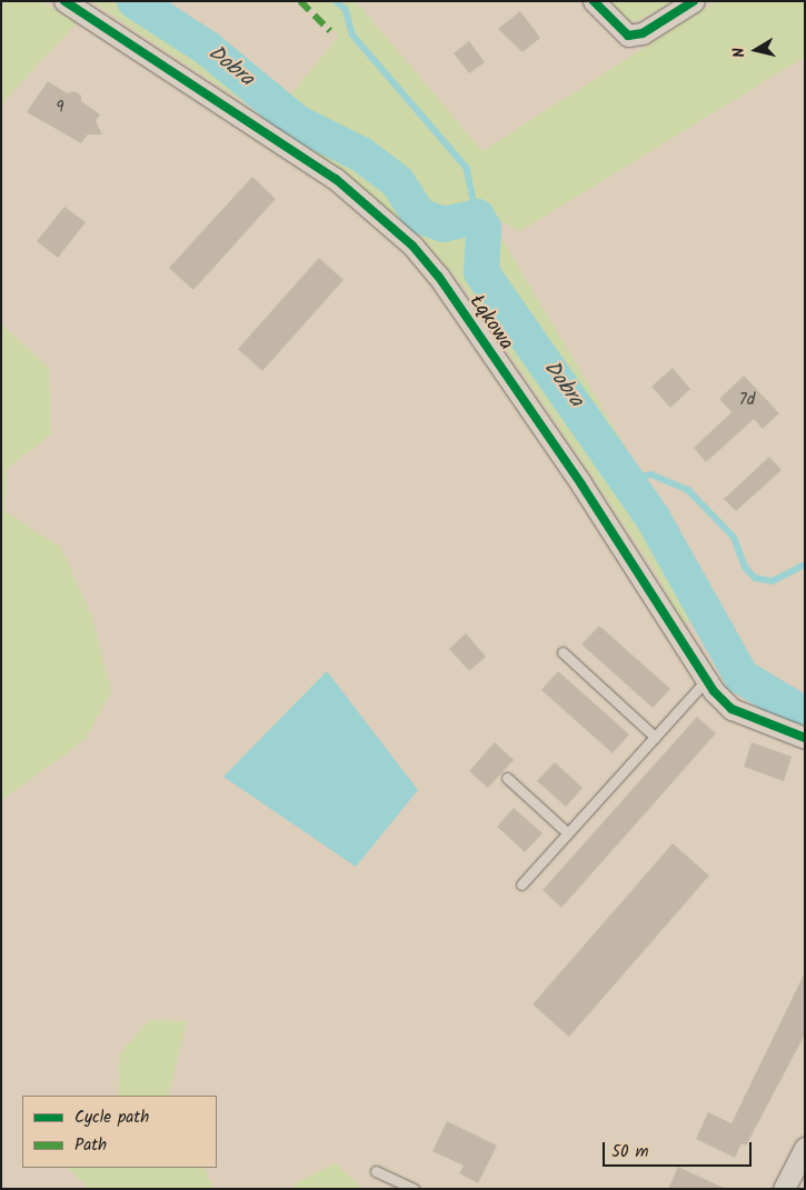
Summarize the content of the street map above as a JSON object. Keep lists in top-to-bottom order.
{
  "streets": {
    "street": ["Łąkowa"]
  },
  "water": ["Dobra"],
  "house_numbers": ["9", "7d"],
  "legend": ["Cycle path", "Path"],
  "scale_bar": "50 m",
  "north": "left"
}
